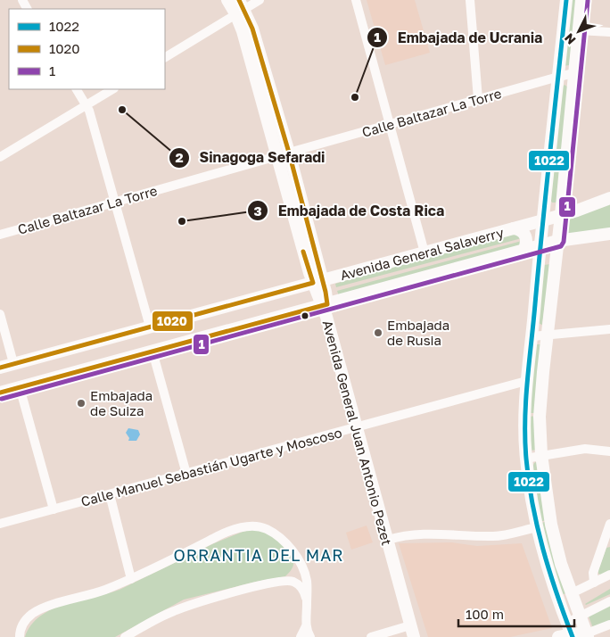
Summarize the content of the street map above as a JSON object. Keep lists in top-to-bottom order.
{
  "streets": {
    "main road": ["Avenida General Salaverry", "Avenida General Juan Antonio Pezet"],
    "street": ["Calle Baltazar La Torre", "Calle Manuel Sebastián Ugarte y Moscoso"]
  },
  "crossings": [
    ["Calle Baltazar La Torre", "Avenida General Juan Antonio Pezet"],
    ["Avenida General Salaverry", "Avenida General Juan Antonio Pezet"],
    ["Avenida General Juan Antonio Pezet", "Calle Manuel Sebastián Ugarte y Moscoso"]
  ],
  "districts": ["ORRANTIA DEL MAR"],
  "places": [
    "Embajada de Ucrania",
    "Sinagoga Sefaradi",
    "Embajada de Costa Rica",
    "Embajada de Rusia",
    "Embajada de Suiza"
  ],
  "lines": ["transit line 1022", "transit line 1020", "transit line 1"],
  "legend": ["1022", "1020", "1"],
  "scale_bar": "100 m",
  "north": "bottom left"
}
